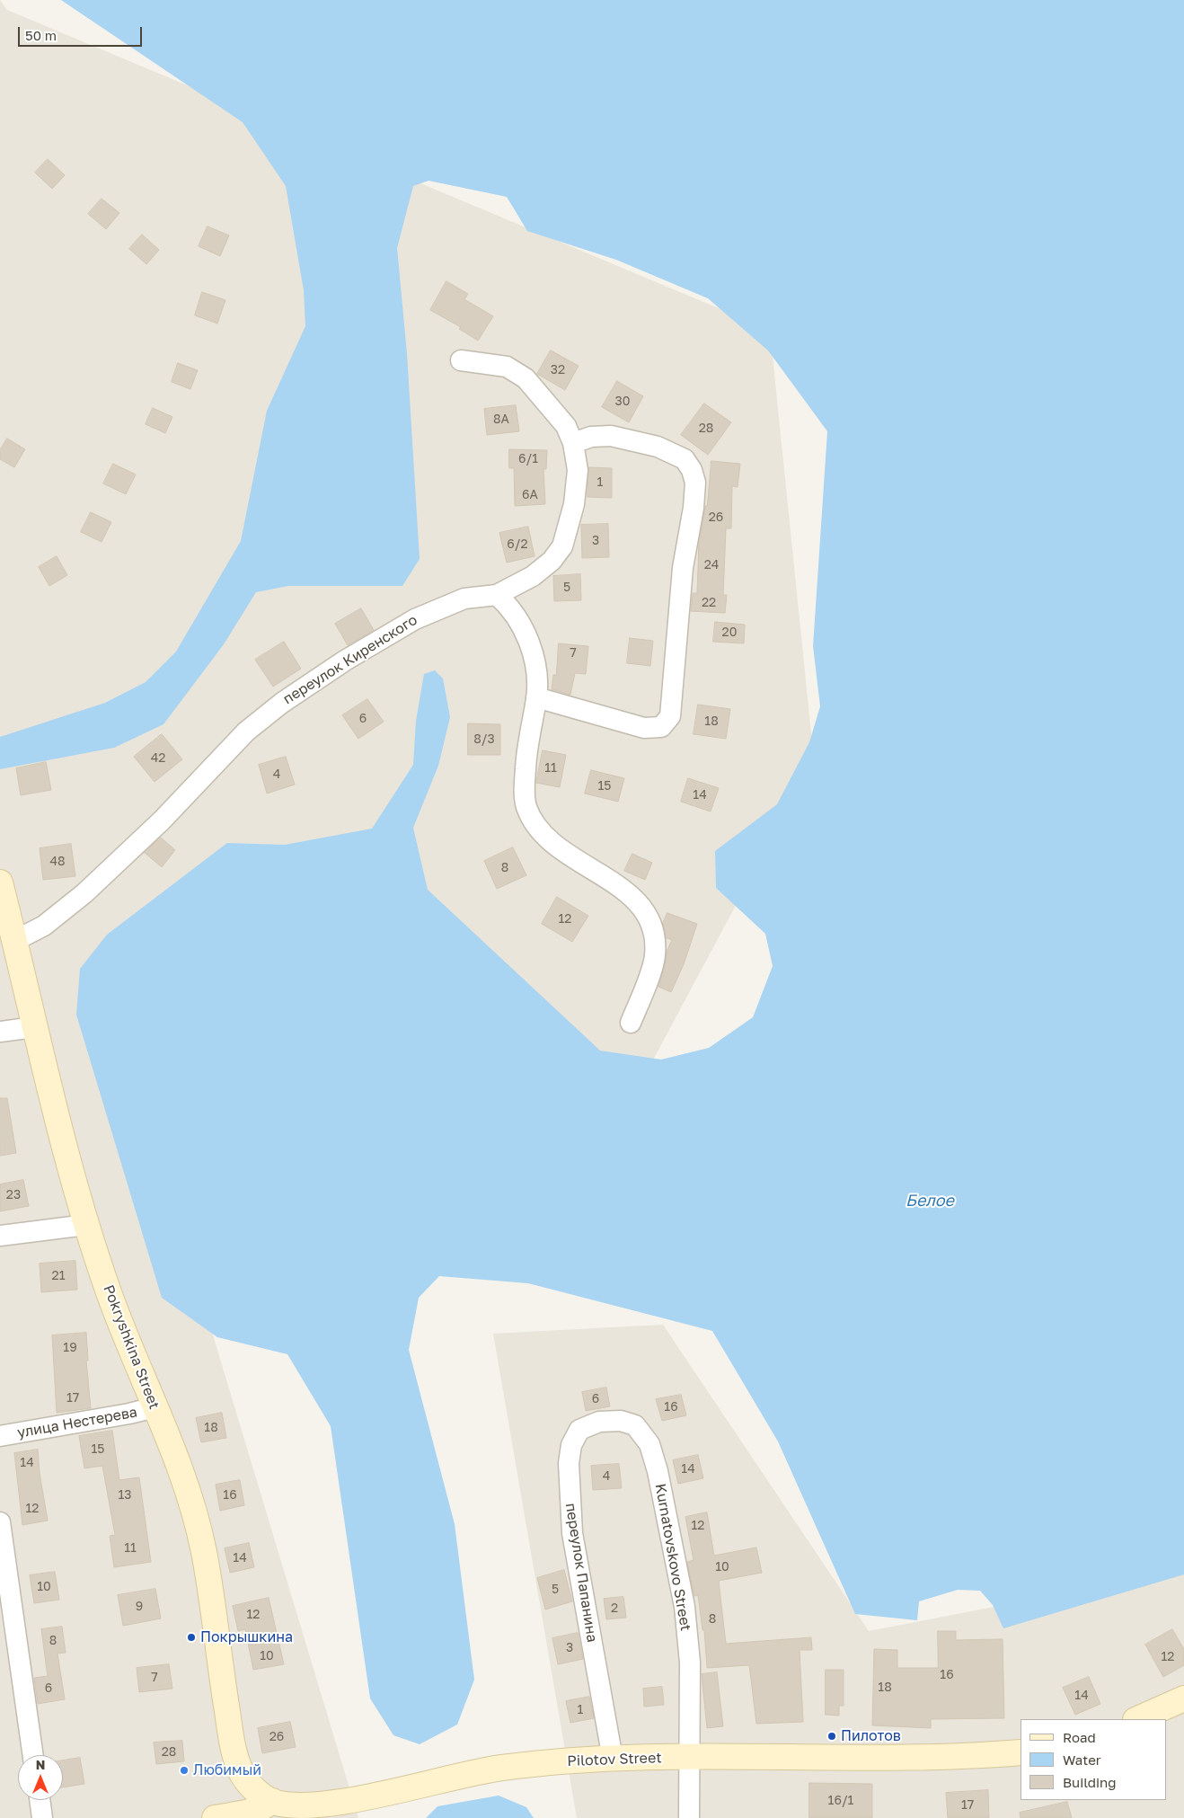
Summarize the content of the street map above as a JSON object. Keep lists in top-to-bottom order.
{
  "streets": {
    "street": [
      "переулок Киренского",
      "Pokryshkina Street",
      "улица Нестерева",
      "Kurnatovskovo Street",
      "переулок Папанина",
      "Pilotov Street"
    ]
  },
  "crossings": [
    ["переулок Киренского", "Pokryshkina Street"],
    ["Pokryshkina Street", "улица Нестерева"],
    ["Pokryshkina Street", "Pilotov Street"],
    ["Kurnatovskovo Street", "переулок Папанина"],
    ["Kurnatovskovo Street", "Pilotov Street"],
    ["переулок Папанина", "Pilotov Street"]
  ],
  "water": ["Белое"],
  "places": ["Покрышкина", "Пилотов", "Любимый"],
  "house_numbers": [
    "32",
    "30",
    "8А",
    "28",
    "6/1",
    "1",
    "6А",
    "26",
    "3",
    "6/2",
    "24",
    "5",
    "22",
    "20",
    "7",
    "6",
    "18",
    "8/3",
    "42",
    "11",
    "4",
    "15",
    "14",
    "48",
    "8",
    "12",
    "23",
    "21",
    "19",
    "17",
    "6",
    "16",
    "18",
    "15",
    "14",
    "14",
    "4",
    "13",
    "16",
    "12",
    "12",
    "11",
    "14",
    "10",
    "10",
    "5",
    "9",
    "2",
    "12",
    "8",
    "8",
    "3",
    "10",
    "12",
    "16",
    "7",
    "18",
    "6",
    "14",
    "1",
    "26",
    "28",
    "16/1",
    "17"
  ],
  "legend": ["Road", "Water", "Building"],
  "scale_bar": "50 m",
  "north": "top"
}
